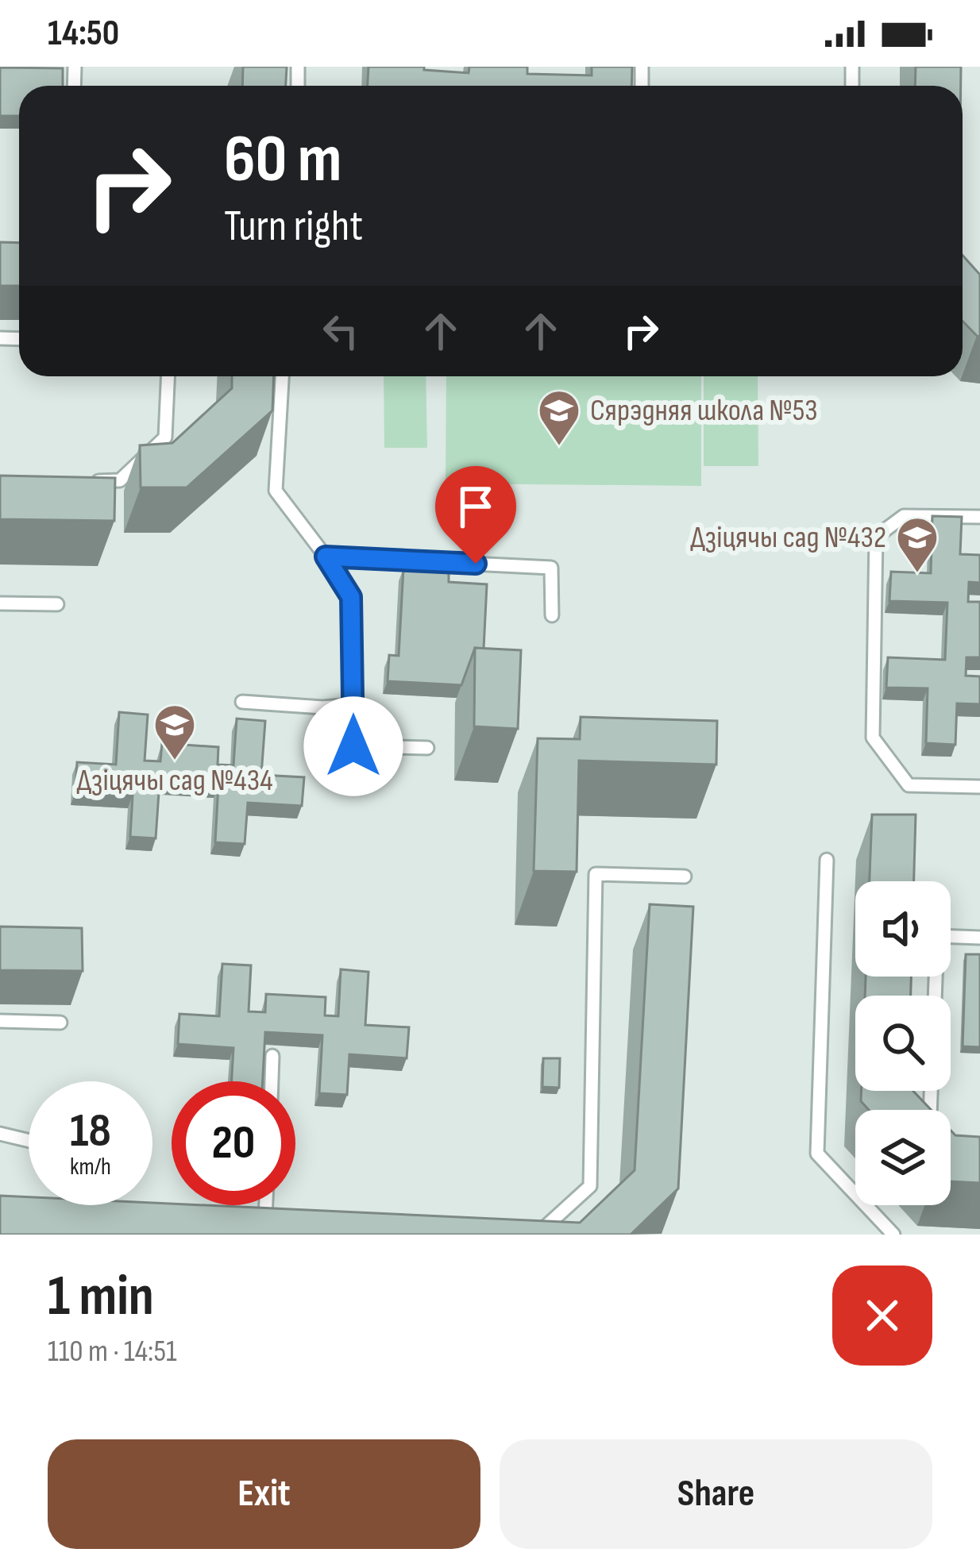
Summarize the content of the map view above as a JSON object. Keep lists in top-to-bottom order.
{
  "places": {
    "school or university": ["Сярэдняя школа №53", "Дзіцячы сад №432", "Дзіцячы сад №434"]
  },
  "page": {
    "status": "14:50",
    "turn": ["60 m", "Turn right"],
    "speed": "18 km/h",
    "limit": "20",
    "heading": ["1 min", "110 m · 14:51"],
    "buttons": ["Exit", "Share"]
  }
}
